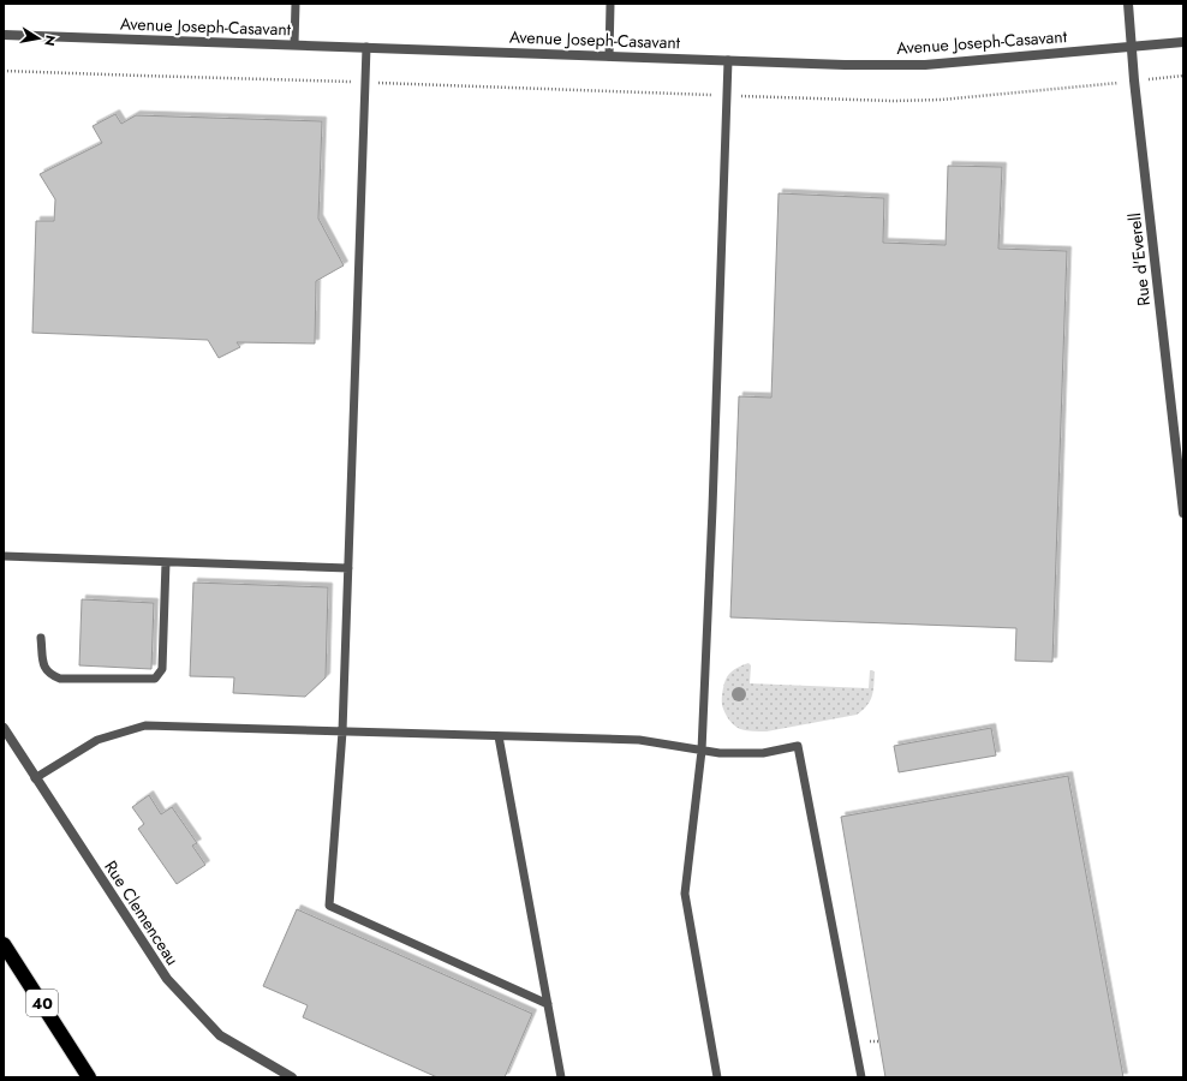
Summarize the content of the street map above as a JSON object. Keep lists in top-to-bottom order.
{
  "streets": {
    "highway": ["40"],
    "street": ["Avenue Joseph-Casavant", "Rue d'Everell", "Rue Clemenceau"]
  },
  "crossings": [
    ["Avenue Joseph-Casavant", "Rue d'Everell"]
  ],
  "north": "right"
}
